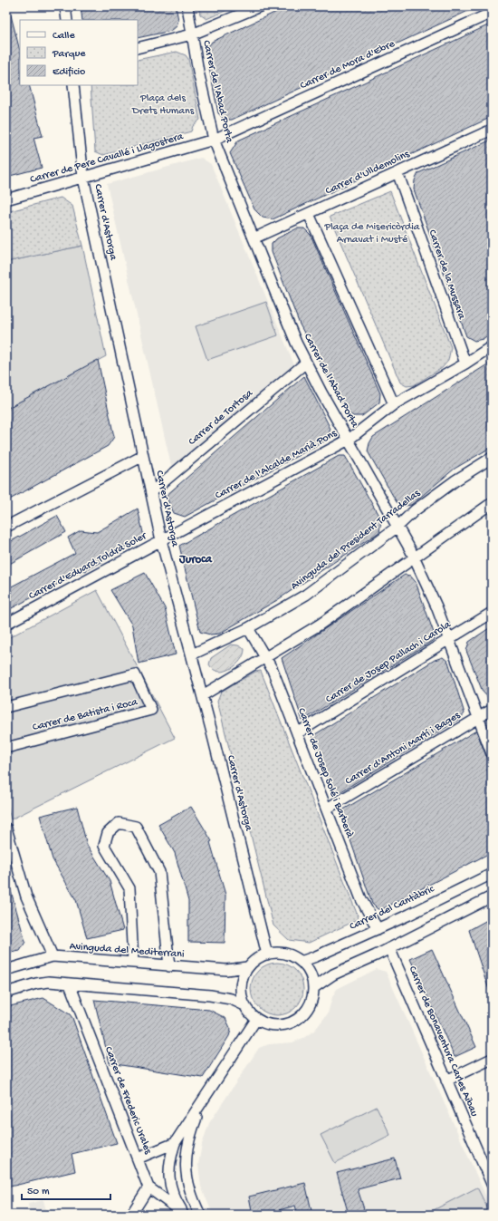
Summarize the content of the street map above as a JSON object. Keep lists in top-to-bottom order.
{
  "streets": {
    "street": [
      "Carrer de Mora d'Ebre",
      "Carrer de l'Abad Porta",
      "Carrer de Pere Cavallé i Llagostera",
      "Carrer d'Ulldemolins",
      "Carrer d'Astorga",
      "Carrer de la Mussara",
      "Carrer de Tortosa",
      "Carrer de l'Alcalde Marià Pons",
      "Avinguda del President Tarradellas",
      "Carrer d'Eduard Toldrà Soler",
      "Carrer de Josep Pallach i Carola",
      "Carrer de Batista i Roca",
      "Carrer d'Antoni Martí i Bages",
      "Carrer de Josep Solé i Barberà",
      "Carrer del Cantàbric",
      "Avinguda del Mediterrani",
      "Carrer de Bonaventura Carles Aibau",
      "Carrer de Frederic Urales"
    ]
  },
  "crossings": [
    ["Carrer de Mora d'Ebre", "Carrer de l'Abad Porta"],
    ["Carrer de Mora d'Ebre", "Carrer de Pere Cavallé i Llagostera"],
    ["Carrer de l'Abad Porta", "Carrer de Pere Cavallé i Llagostera"],
    ["Carrer de l'Abad Porta", "Carrer d'Ulldemolins"],
    ["Carrer de l'Abad Porta", "Carrer de Tortosa"],
    ["Carrer de l'Abad Porta", "Carrer de l'Alcalde Marià Pons"],
    ["Carrer de l'Abad Porta", "Avinguda del President Tarradellas"],
    ["Carrer de l'Abad Porta", "Carrer de Josep Pallach i Carola"],
    ["Carrer de l'Abad Porta", "Carrer d'Antoni Martí i Bages"],
    ["Carrer de Pere Cavallé i Llagostera", "Carrer d'Astorga"],
    ["Carrer d'Ulldemolins", "Carrer de la Mussara"],
    ["Carrer d'Astorga", "Carrer de Tortosa"],
    ["Carrer d'Astorga", "Carrer de l'Alcalde Marià Pons"],
    ["Carrer d'Astorga", "Avinguda del President Tarradellas"],
    ["Carrer d'Astorga", "Carrer d'Eduard Toldrà Soler"],
    ["Carrer d'Astorga", "Carrer del Cantàbric"],
    ["Carrer d'Astorga", "Avinguda del Mediterrani"],
    ["Carrer de la Mussara", "Carrer de l'Alcalde Marià Pons"],
    ["Carrer de l'Alcalde Marià Pons", "Carrer d'Eduard Toldrà Soler"],
    ["Avinguda del President Tarradellas", "Carrer de Josep Solé i Barberà"],
    ["Carrer de Josep Pallach i Carola", "Carrer de Josep Solé i Barberà"],
    ["Carrer d'Antoni Martí i Bages", "Carrer de Josep Solé i Barberà"],
    ["Carrer de Josep Solé i Barberà", "Carrer del Cantàbric"],
    ["Carrer del Cantàbric", "Avinguda del Mediterrani"]
  ],
  "districts": ["Juroca"],
  "parks": ["Plaça dels Drets Humans", "Plaça de Misericòrdia Arnavat i Musté"],
  "legend": ["Calle", "Parque", "Edificio"],
  "scale_bar": "50 m"
}
